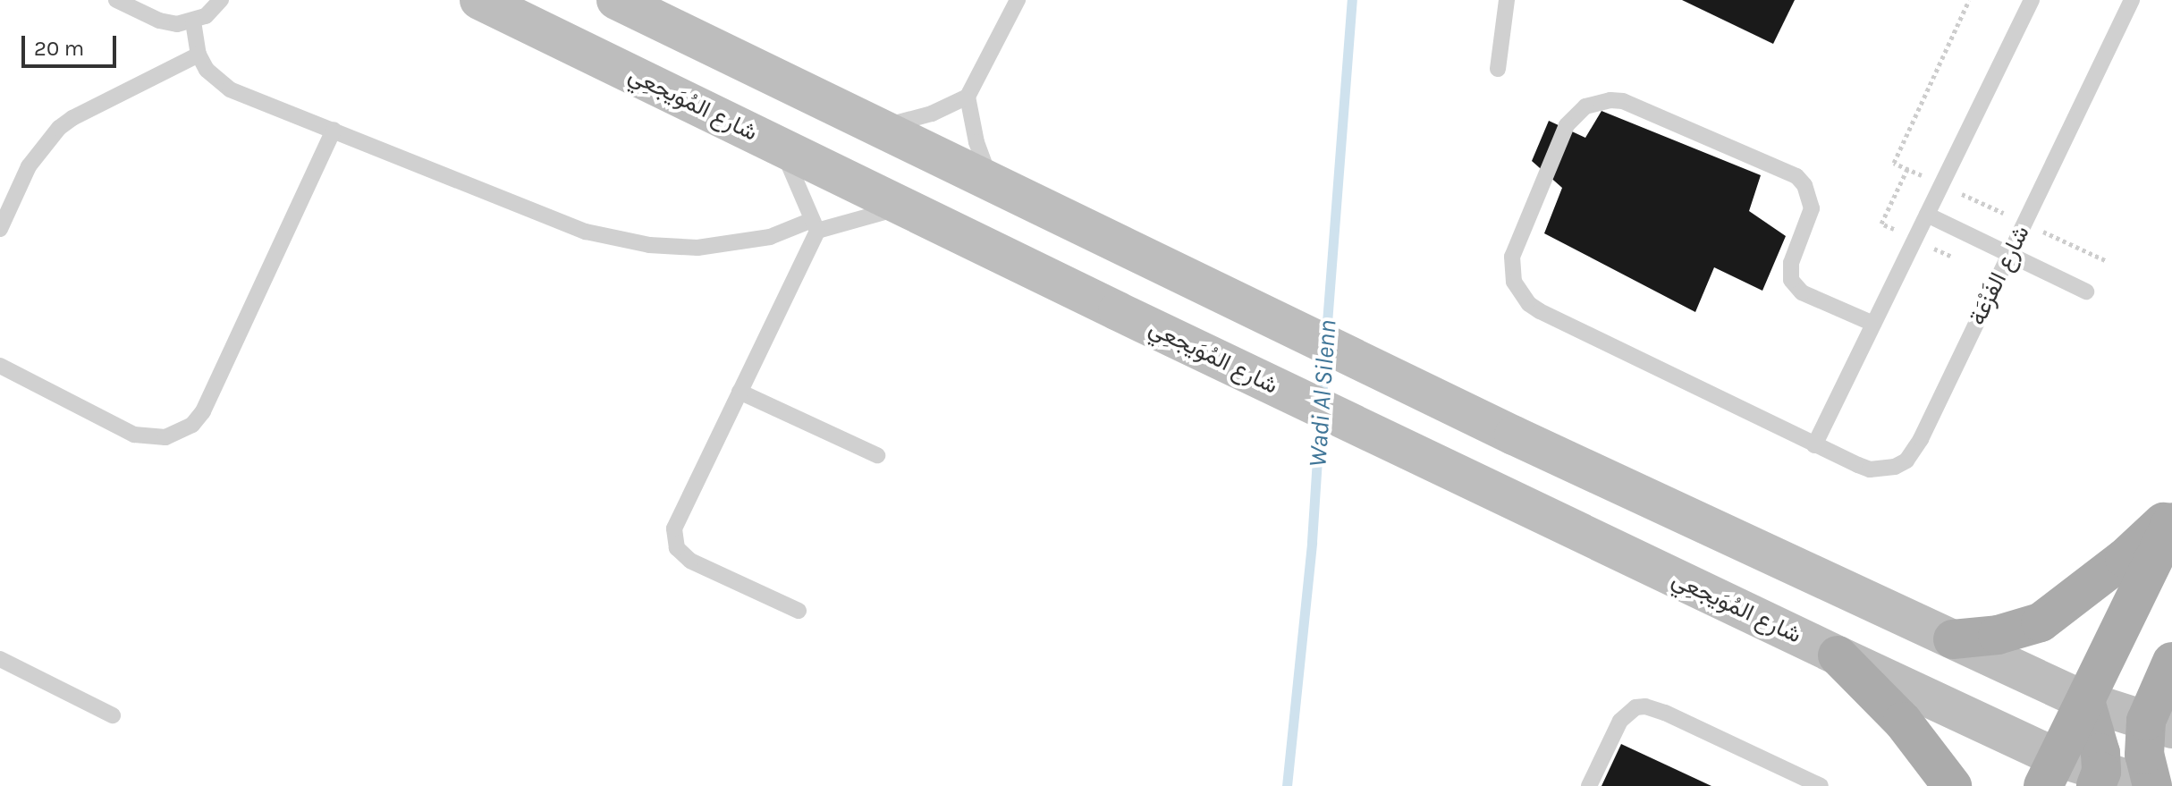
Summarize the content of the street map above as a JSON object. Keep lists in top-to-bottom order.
{
  "streets": {
    "street": ["شارع المُوَيجعِي"],
    "lane": ["شارع الفَزْعَة"]
  },
  "water": ["Wadi Al Silenn"],
  "scale_bar": "20 m"
}
